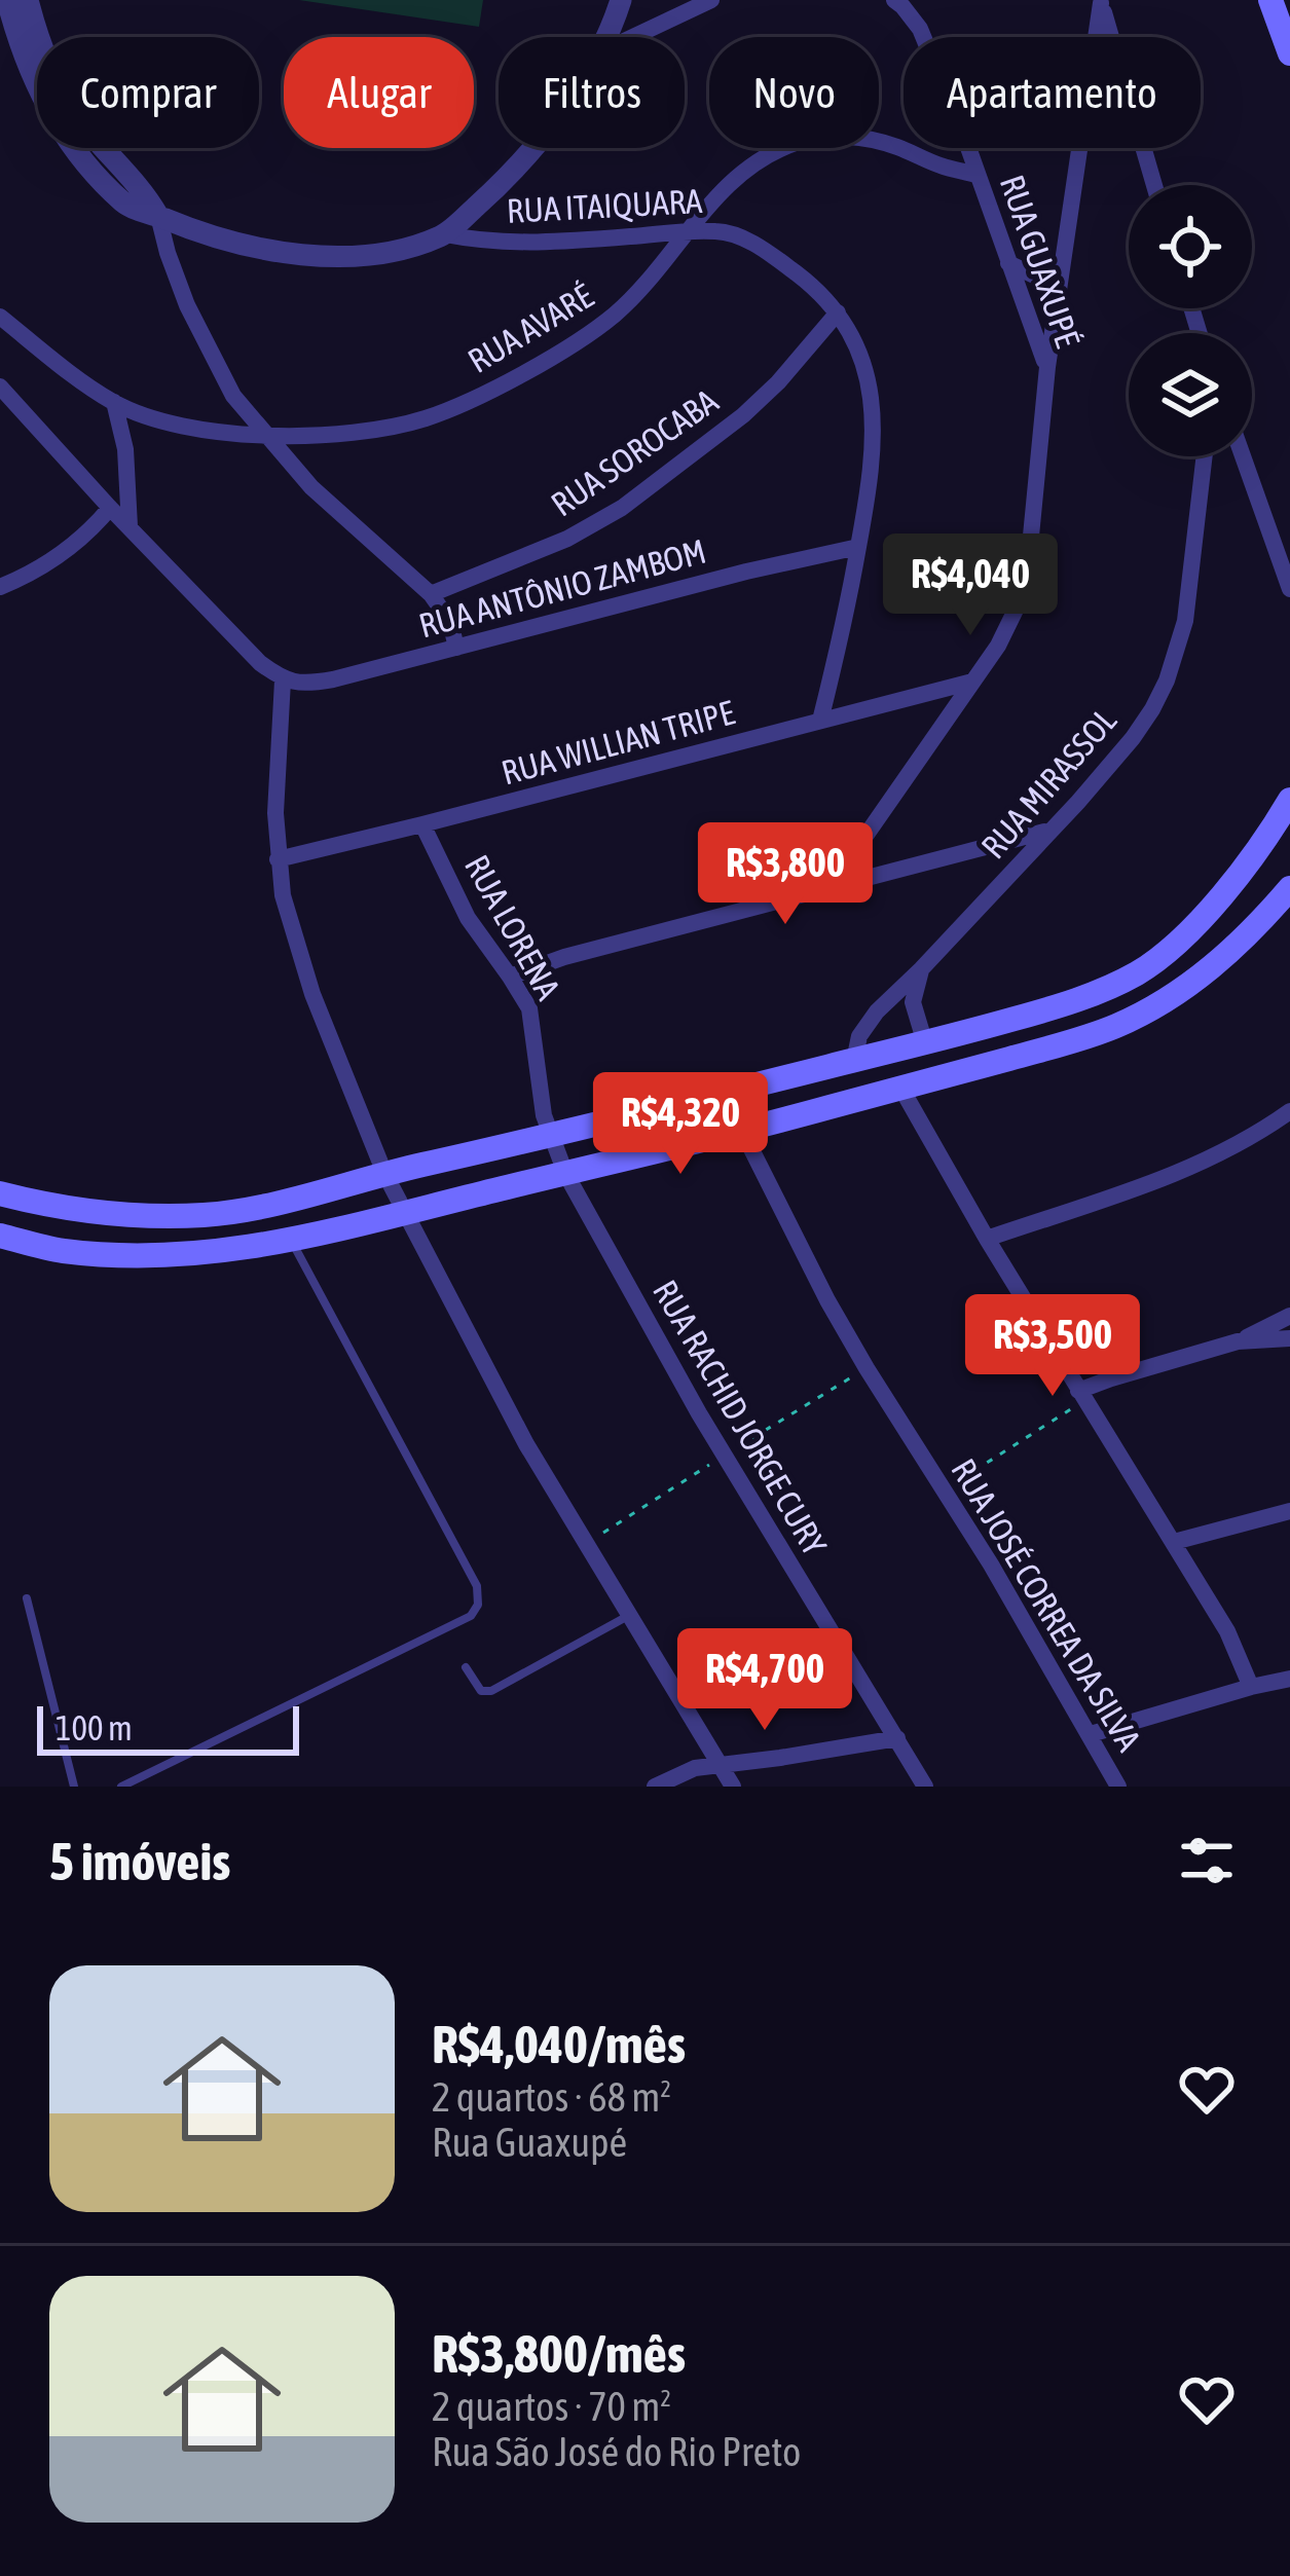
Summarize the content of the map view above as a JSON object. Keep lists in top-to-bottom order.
{
  "streets": {
    "street": [
      "RUA ITAIQUARA",
      "RUA GUAXUPÉ",
      "RUA AVARÉ",
      "RUA SOROCABA",
      "RUA ANTÔNIO ZAMBOM",
      "RUA WILLIAN TRIPE",
      "RUA MIRASSOL",
      "RUA LORENA",
      "RUA RACHID JORGE CURY",
      "RUA JOSÉ CORREA DA SILVA"
    ]
  },
  "crossings": [
    ["RUA ITAIQUARA", "RUA AVARÉ"],
    ["RUA ITAIQUARA", "RUA SOROCABA"],
    ["RUA ITAIQUARA", "RUA ANTÔNIO ZAMBOM"],
    ["RUA ITAIQUARA", "RUA WILLIAN TRIPE"],
    ["RUA GUAXUPÉ", "RUA AVARÉ"],
    ["RUA GUAXUPÉ", "RUA WILLIAN TRIPE"],
    ["RUA WILLIAN TRIPE", "RUA LORENA"],
    ["RUA LORENA", "RUA RACHID JORGE CURY"]
  ],
  "scale_bar": "100 m",
  "page": {
    "chip": [
      "Comprar",
      "Alugar",
      "Filtros",
      "Novo",
      "Apartamento"
    ],
    "price": [
      "R$4,040",
      "R$3,800",
      "R$4,320",
      "R$3,500",
      "R$4,700"
    ],
    "scale": "100 m",
    "heading": "5 imóveis",
    "list": [
      {
        "name": "R$4,040/mês",
        "note": "2 quartos · 68 m² · Rua Guaxupé"
      },
      {
        "name": "R$3,800/mês",
        "note": "2 quartos · 70 m² · Rua São José do Rio Preto"
      }
    ]
  }
}
